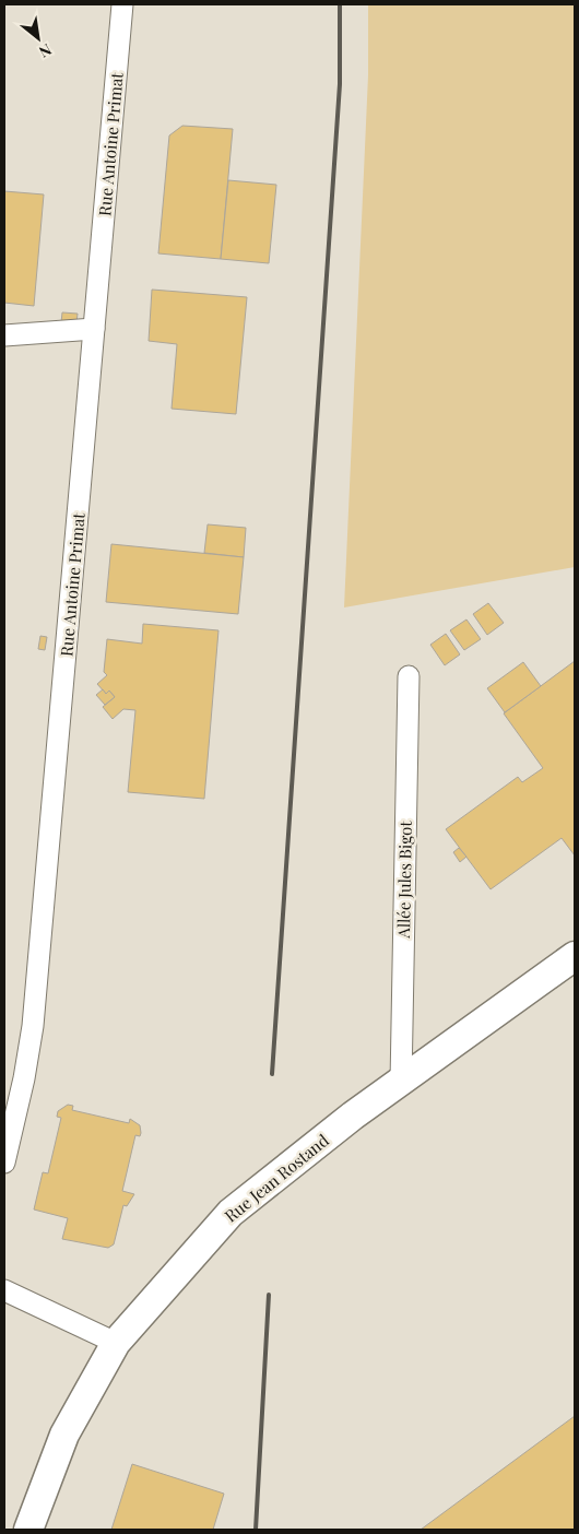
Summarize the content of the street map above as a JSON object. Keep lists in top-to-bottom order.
{
  "streets": {
    "main road": ["Rue Jean Rostand"],
    "street": ["Rue Antoine Primat", "Allée Jules Bigot"]
  },
  "crossings": [
    ["Allée Jules Bigot", "Rue Jean Rostand"]
  ],
  "north": "bottom right"
}
